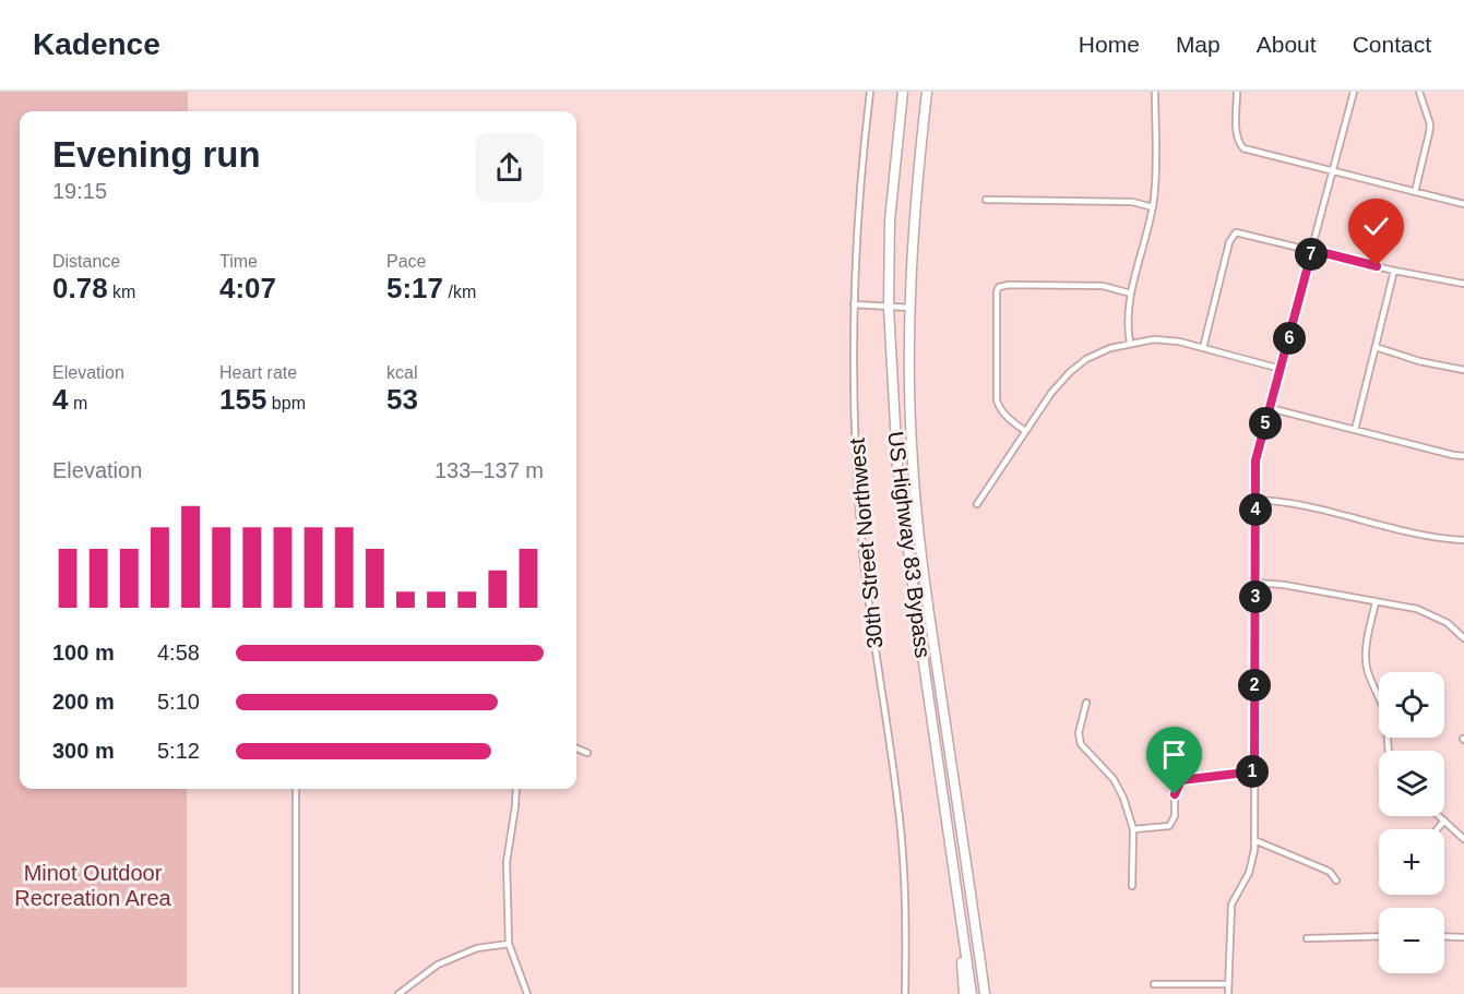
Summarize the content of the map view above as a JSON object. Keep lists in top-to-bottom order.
{
  "streets": {
    "highway": ["US Highway 83 Bypass"],
    "street": ["30th Street Northwest"]
  },
  "parks": ["Minot Outdoor Recreation Area"],
  "page": {
    "header": "Kadence",
    "nav": [
      "Home",
      "Map",
      "About",
      "Contact"
    ],
    "heading": ["Evening run", "19:15"],
    "stats": [
      ["Distance", "0.78 km"],
      ["Time", "4:07"],
      ["Pace", "5:17 /km"],
      ["Elevation", "4 m"],
      ["Heart rate", "155 bpm"],
      ["kcal", "53"]
    ],
    "pins": [
      "7",
      "6",
      "5",
      "4",
      "3",
      "2",
      "1"
    ],
    "chart": ["Elevation", "133–137 m"],
    "list": [
      {
        "name": "100 m",
        "note": "4:58"
      },
      {
        "name": "200 m",
        "note": "5:10"
      },
      {
        "name": "300 m",
        "note": "5:12"
      }
    ],
    "map_buttons": ["+", "−"]
  }
}
